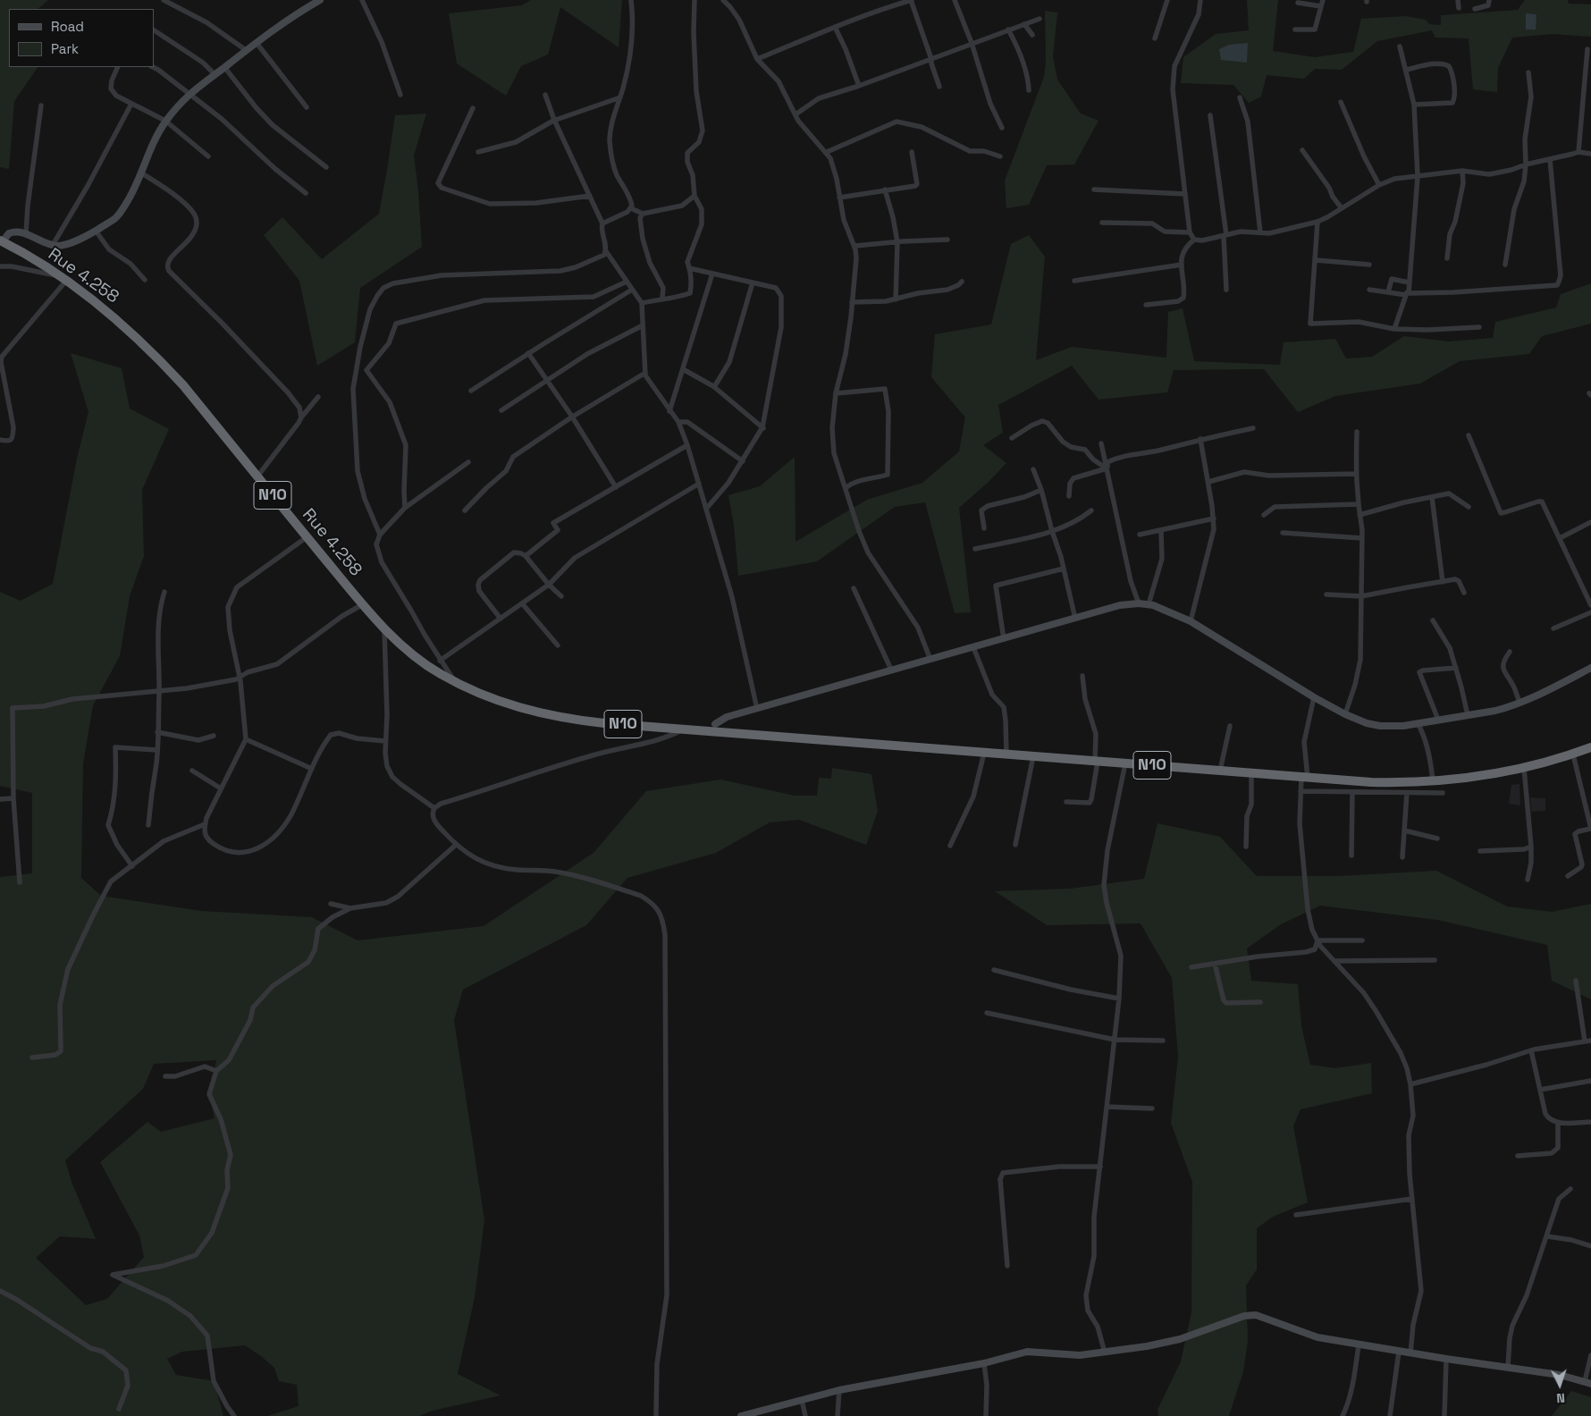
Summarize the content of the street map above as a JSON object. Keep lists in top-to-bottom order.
{
  "streets": {
    "highway": ["Rue 4.258", "N10"]
  },
  "crossings": [
    ["Rue 4.258", "N10"]
  ],
  "legend": ["Road", "Park"],
  "north": "bottom"
}
